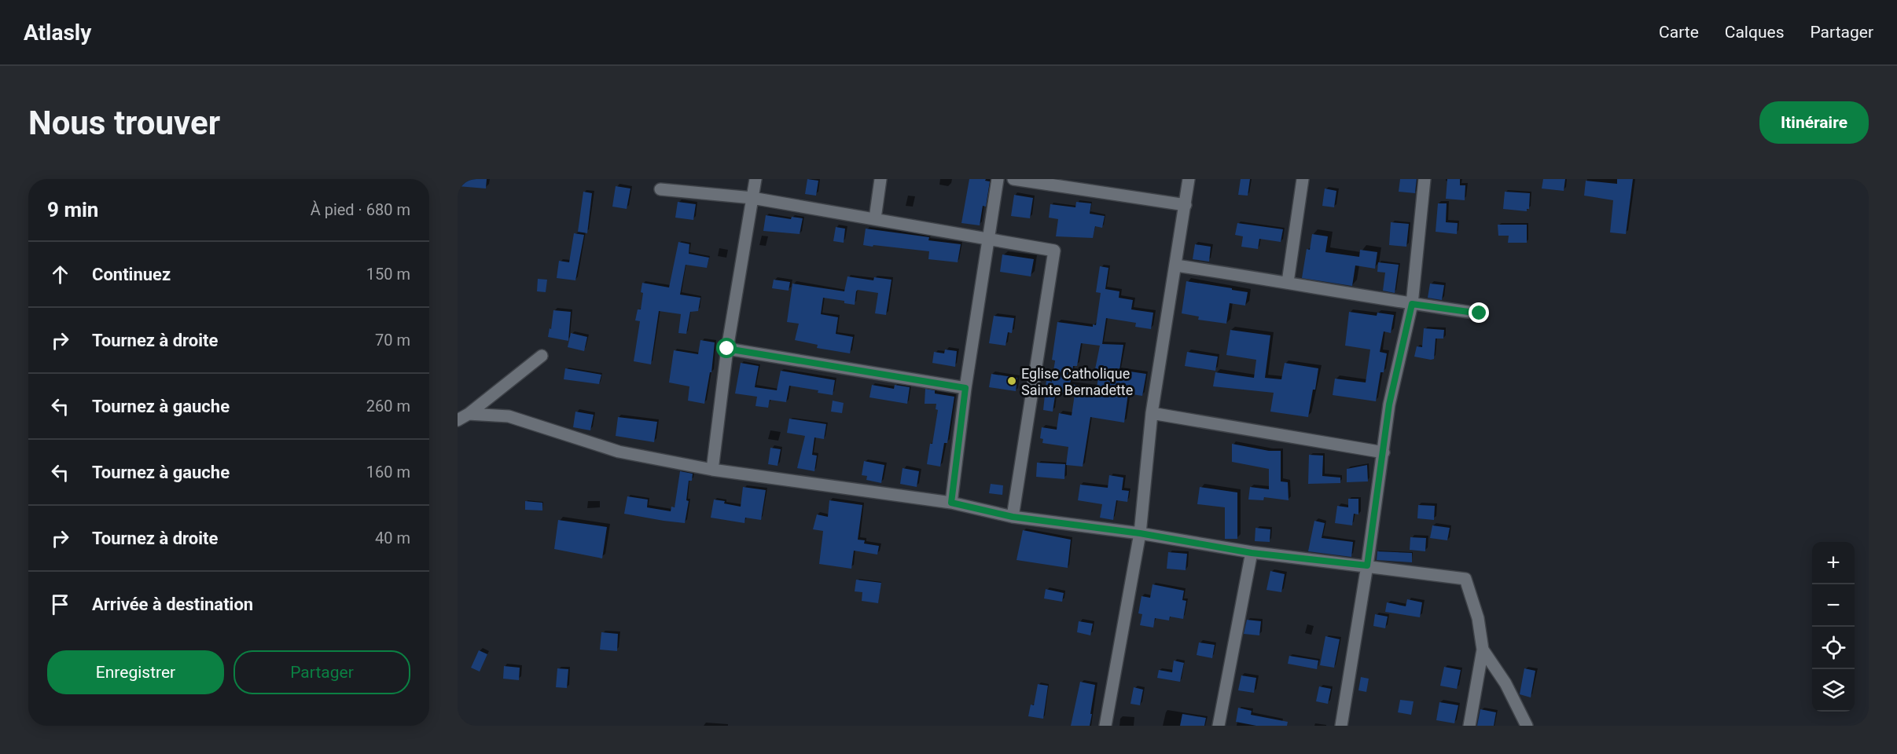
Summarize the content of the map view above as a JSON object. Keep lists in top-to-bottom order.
{
  "places": ["Eglise Catholique Sainte Bernadette"],
  "page": {
    "header": "Atlasly",
    "nav": ["Carte", "Calques", "Partager"],
    "buttons": [
      "Itinéraire",
      ["Enregistrer", "Partager"]
    ],
    "title": "Nous trouver",
    "heading": ["9 min", "À pied · 680 m"],
    "list": [
      ["Continuez", "150 m"],
      ["Tournez à droite", "70 m"],
      ["Tournez à gauche", "260 m"],
      ["Tournez à gauche", "160 m"],
      ["Tournez à droite", "40 m"],
      "Arrivée à destination"
    ],
    "map_buttons": ["+", "−"]
  }
}
